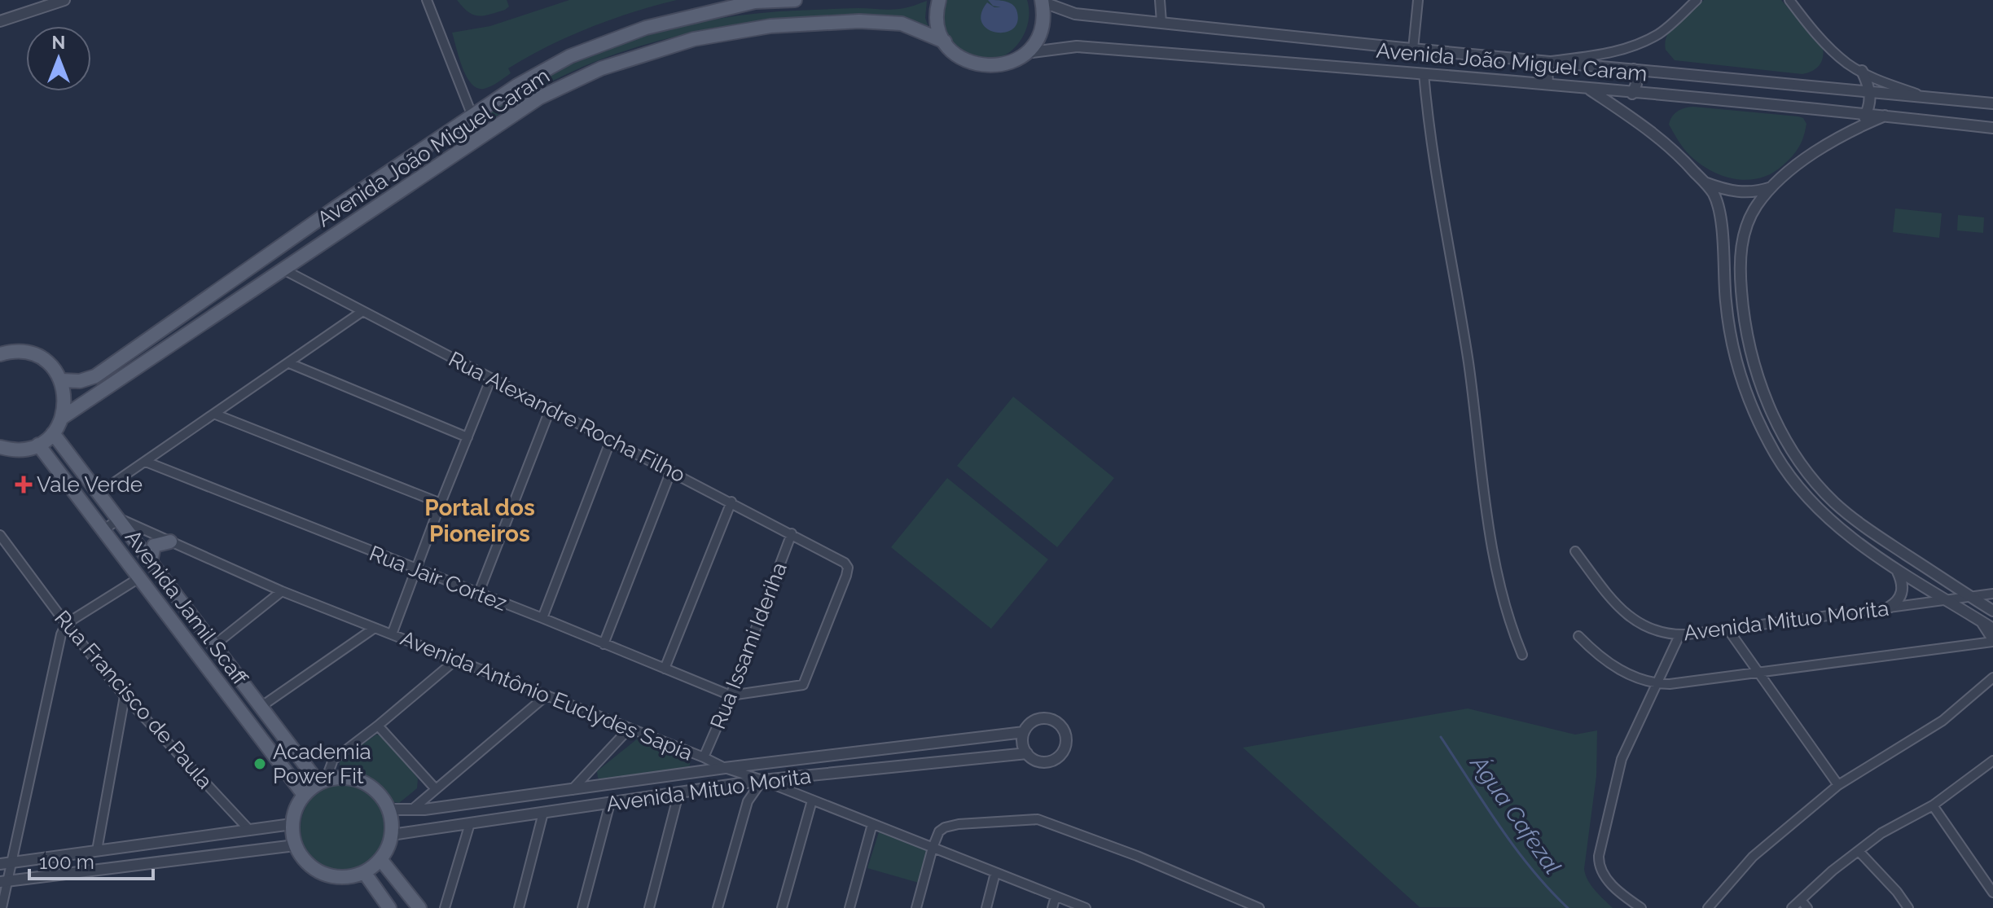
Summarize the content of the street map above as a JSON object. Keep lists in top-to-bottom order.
{
  "streets": {
    "main road": ["Avenida João Miguel Caram", "Avenida Jamil Scaff"],
    "street": [
      "Rua Alexandre Rocha Filho",
      "Rua Jair Cortez",
      "Avenida Mituo Morita",
      "Rua Issami Ideriha",
      "Avenida Antônio Euclydes Sapia",
      "Rua Francisco de Paula"
    ]
  },
  "crossings": [
    ["Avenida João Miguel Caram", "Rua Alexandre Rocha Filho"],
    ["Rua Alexandre Rocha Filho", "Rua Jair Cortez"],
    ["Rua Alexandre Rocha Filho", "Rua Issami Ideriha"],
    ["Rua Jair Cortez", "Rua Issami Ideriha"],
    ["Avenida Jamil Scaff", "Avenida Mituo Morita"],
    ["Avenida Jamil Scaff", "Avenida Antônio Euclydes Sapia"],
    ["Avenida Mituo Morita", "Avenida Antônio Euclydes Sapia"],
    ["Rua Issami Ideriha", "Avenida Antônio Euclydes Sapia"]
  ],
  "districts": ["Portal dos Pioneiros"],
  "water": ["Água Cafezal"],
  "places": {
    "health": ["Vale Verde"],
    "other": ["Academia Power Fit"]
  },
  "scale_bar": "100 m",
  "north": "top"
}
